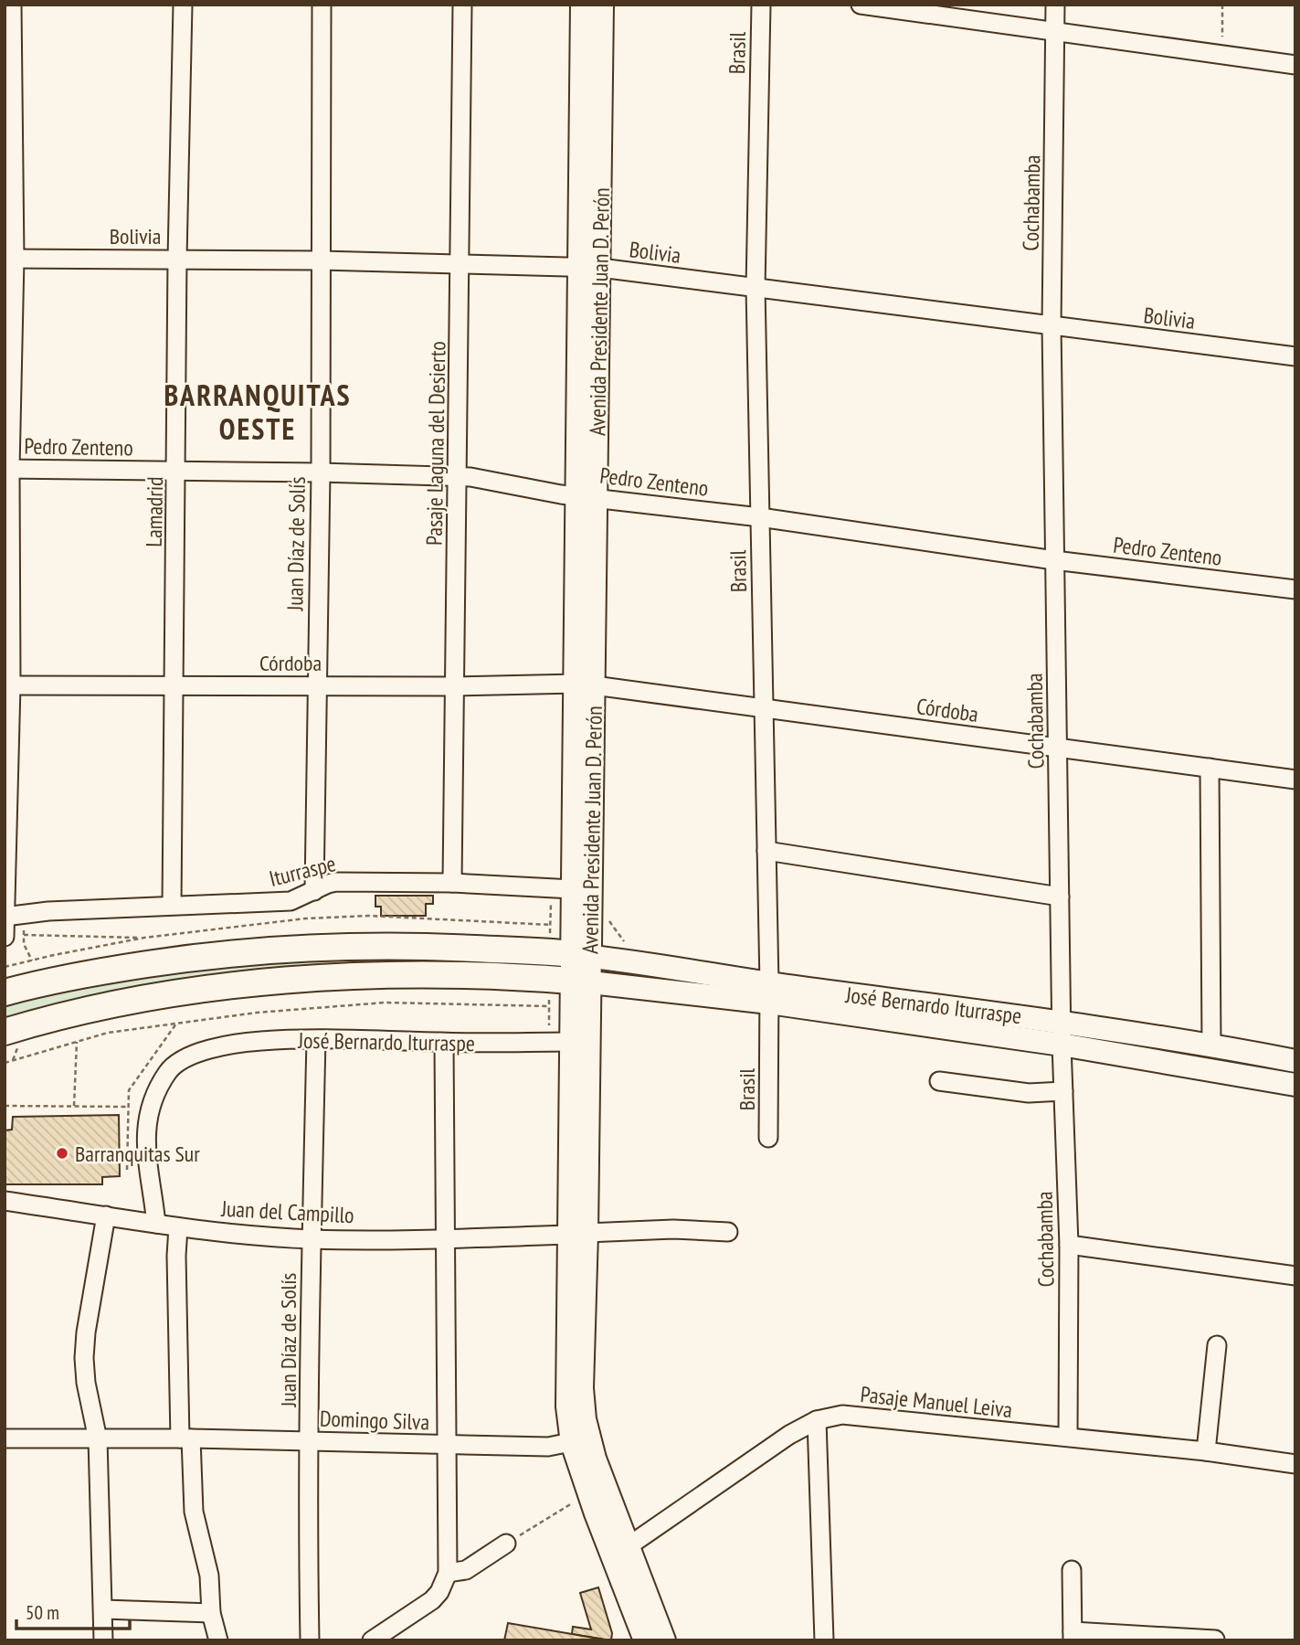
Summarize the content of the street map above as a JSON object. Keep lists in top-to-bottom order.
{
  "streets": {
    "main road": ["Avenida Presidente Juan D. Perón", "José Bernardo Iturraspe"],
    "street": [
      "Brasil",
      "Cochabamba",
      "Bolivia",
      "Pasaje Laguna del Desierto",
      "Pedro Zenteno",
      "Lamadrid",
      "Juan Díaz de Solís",
      "Córdoba",
      "Iturraspe",
      "Juan del Campillo",
      "Pasaje Manuel Leiva",
      "Domingo Silva"
    ]
  },
  "crossings": [
    ["Brasil", "Bolivia"],
    ["Brasil", "Pedro Zenteno"],
    ["Brasil", "Córdoba"],
    ["Brasil", "José Bernardo Iturraspe"],
    ["Cochabamba", "Bolivia"],
    ["Cochabamba", "Pedro Zenteno"],
    ["Cochabamba", "Córdoba"],
    ["Cochabamba", "José Bernardo Iturraspe"],
    ["Cochabamba", "Pasaje Manuel Leiva"],
    ["Bolivia", "Avenida Presidente Juan D. Perón"],
    ["Bolivia", "Pasaje Laguna del Desierto"],
    ["Bolivia", "Lamadrid"],
    ["Bolivia", "Juan Díaz de Solís"],
    ["Avenida Presidente Juan D. Perón", "Pedro Zenteno"],
    ["Avenida Presidente Juan D. Perón", "Córdoba"],
    ["Avenida Presidente Juan D. Perón", "Iturraspe"],
    ["Avenida Presidente Juan D. Perón", "José Bernardo Iturraspe"],
    ["Avenida Presidente Juan D. Perón", "Juan del Campillo"],
    ["Avenida Presidente Juan D. Perón", "Pasaje Manuel Leiva"],
    ["Avenida Presidente Juan D. Perón", "Domingo Silva"],
    ["Pasaje Laguna del Desierto", "Pedro Zenteno"],
    ["Pasaje Laguna del Desierto", "Córdoba"],
    ["Pasaje Laguna del Desierto", "Iturraspe"],
    ["Pedro Zenteno", "Lamadrid"],
    ["Pedro Zenteno", "Juan Díaz de Solís"],
    ["Lamadrid", "Córdoba"],
    ["Lamadrid", "Iturraspe"],
    ["Juan Díaz de Solís", "Córdoba"],
    ["Juan Díaz de Solís", "Iturraspe"],
    ["Juan Díaz de Solís", "José Bernardo Iturraspe"],
    ["Juan Díaz de Solís", "Juan del Campillo"],
    ["Juan Díaz de Solís", "Domingo Silva"],
    ["José Bernardo Iturraspe", "Juan del Campillo"]
  ],
  "districts": ["BARRANQUITAS OESTE"],
  "places": ["Barranquitas Sur"],
  "scale_bar": "50 m"
}
